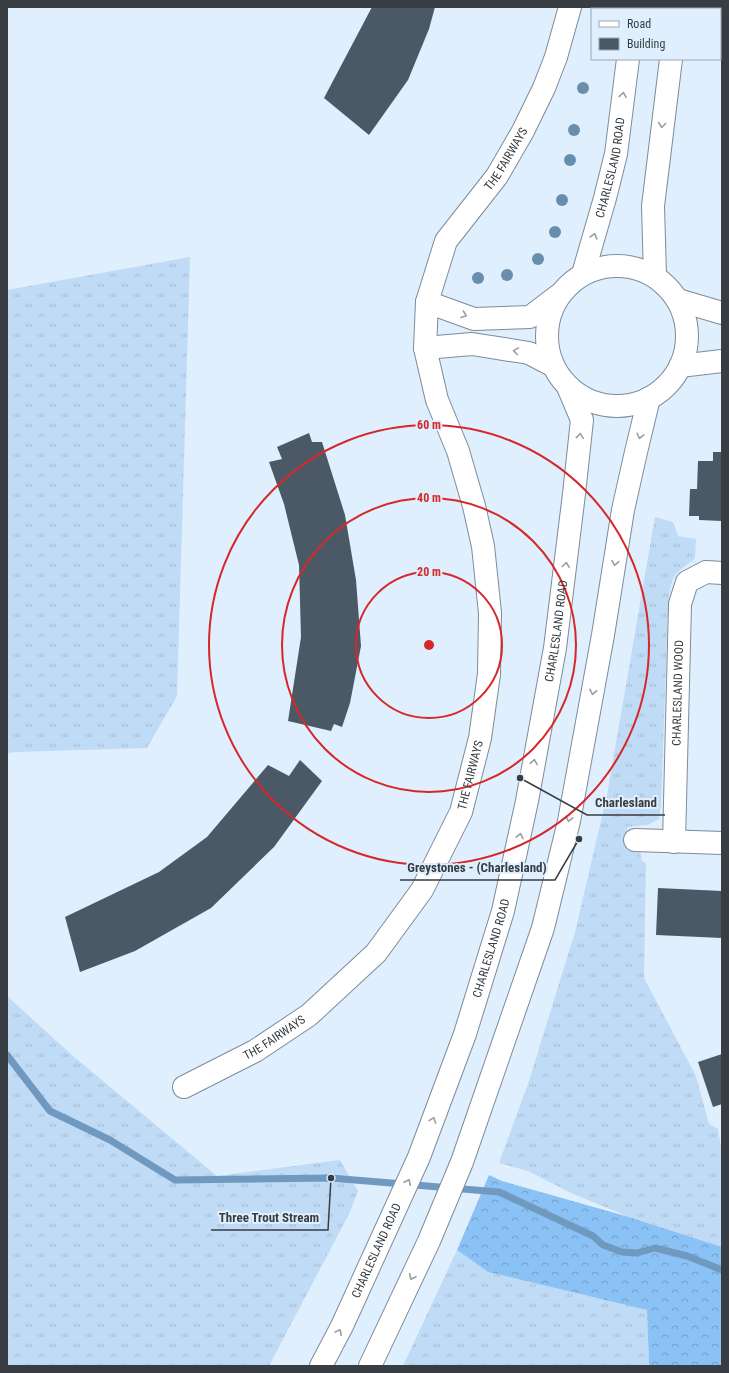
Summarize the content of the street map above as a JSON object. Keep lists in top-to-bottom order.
{
  "streets": {
    "main road": ["THE FAIRWAYS", "CHARLESLAND ROAD", "CHARLESLAND WOOD"]
  },
  "places": ["Charlesland", "Greystones - (Charlesland)", "Three Trout Stream"],
  "legend": ["Road", "Building"],
  "rings": ["60 m", "40 m", "20 m"]
}
